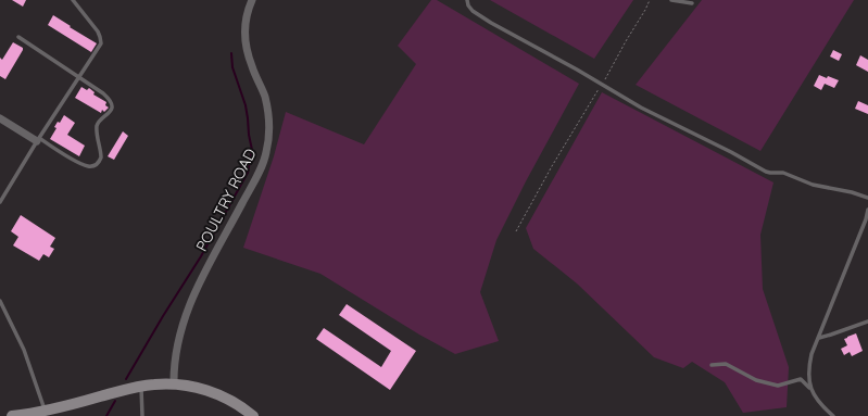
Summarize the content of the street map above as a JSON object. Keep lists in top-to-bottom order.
{
  "streets": {
    "street": ["POULTRY ROAD"]
  }
}
